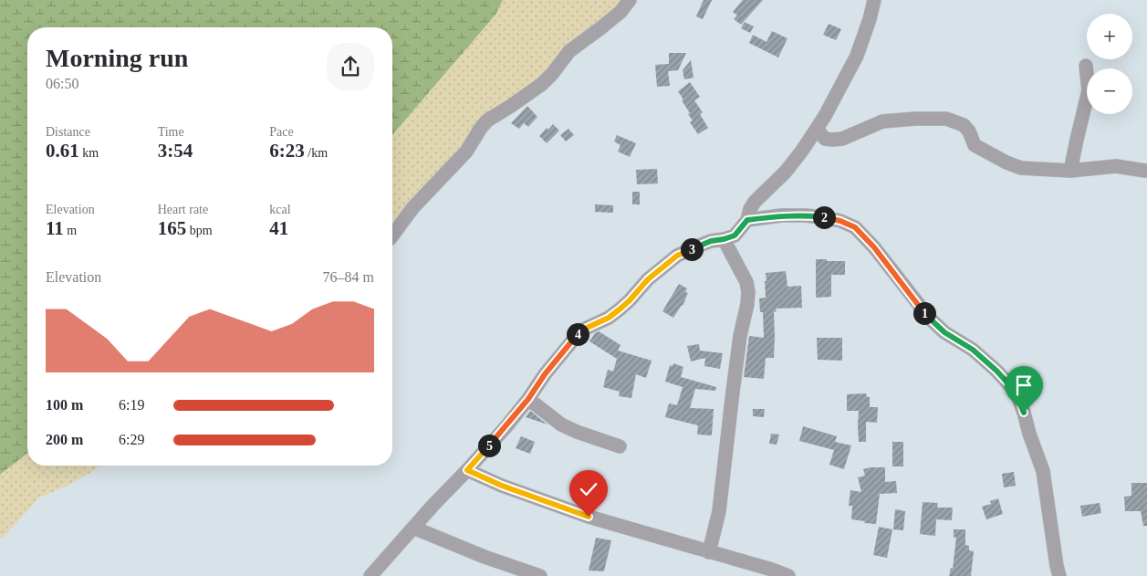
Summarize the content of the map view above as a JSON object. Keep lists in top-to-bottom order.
{
  "page": {
    "map_buttons": ["+", "−"],
    "heading": ["Morning run", "06:50"],
    "stats": [
      ["Distance", "0.61 km"],
      ["Time", "3:54"],
      ["Pace", "6:23 /km"],
      ["Elevation", "11 m"],
      ["Heart rate", "165 bpm"],
      ["kcal", "41"]
    ],
    "pins": [
      "2",
      "3",
      "1",
      "4",
      "5"
    ],
    "chart": ["Elevation", "76–84 m"],
    "list": [
      {
        "name": "100 m",
        "note": "6:19"
      },
      {
        "name": "200 m",
        "note": "6:29"
      }
    ]
  }
}
